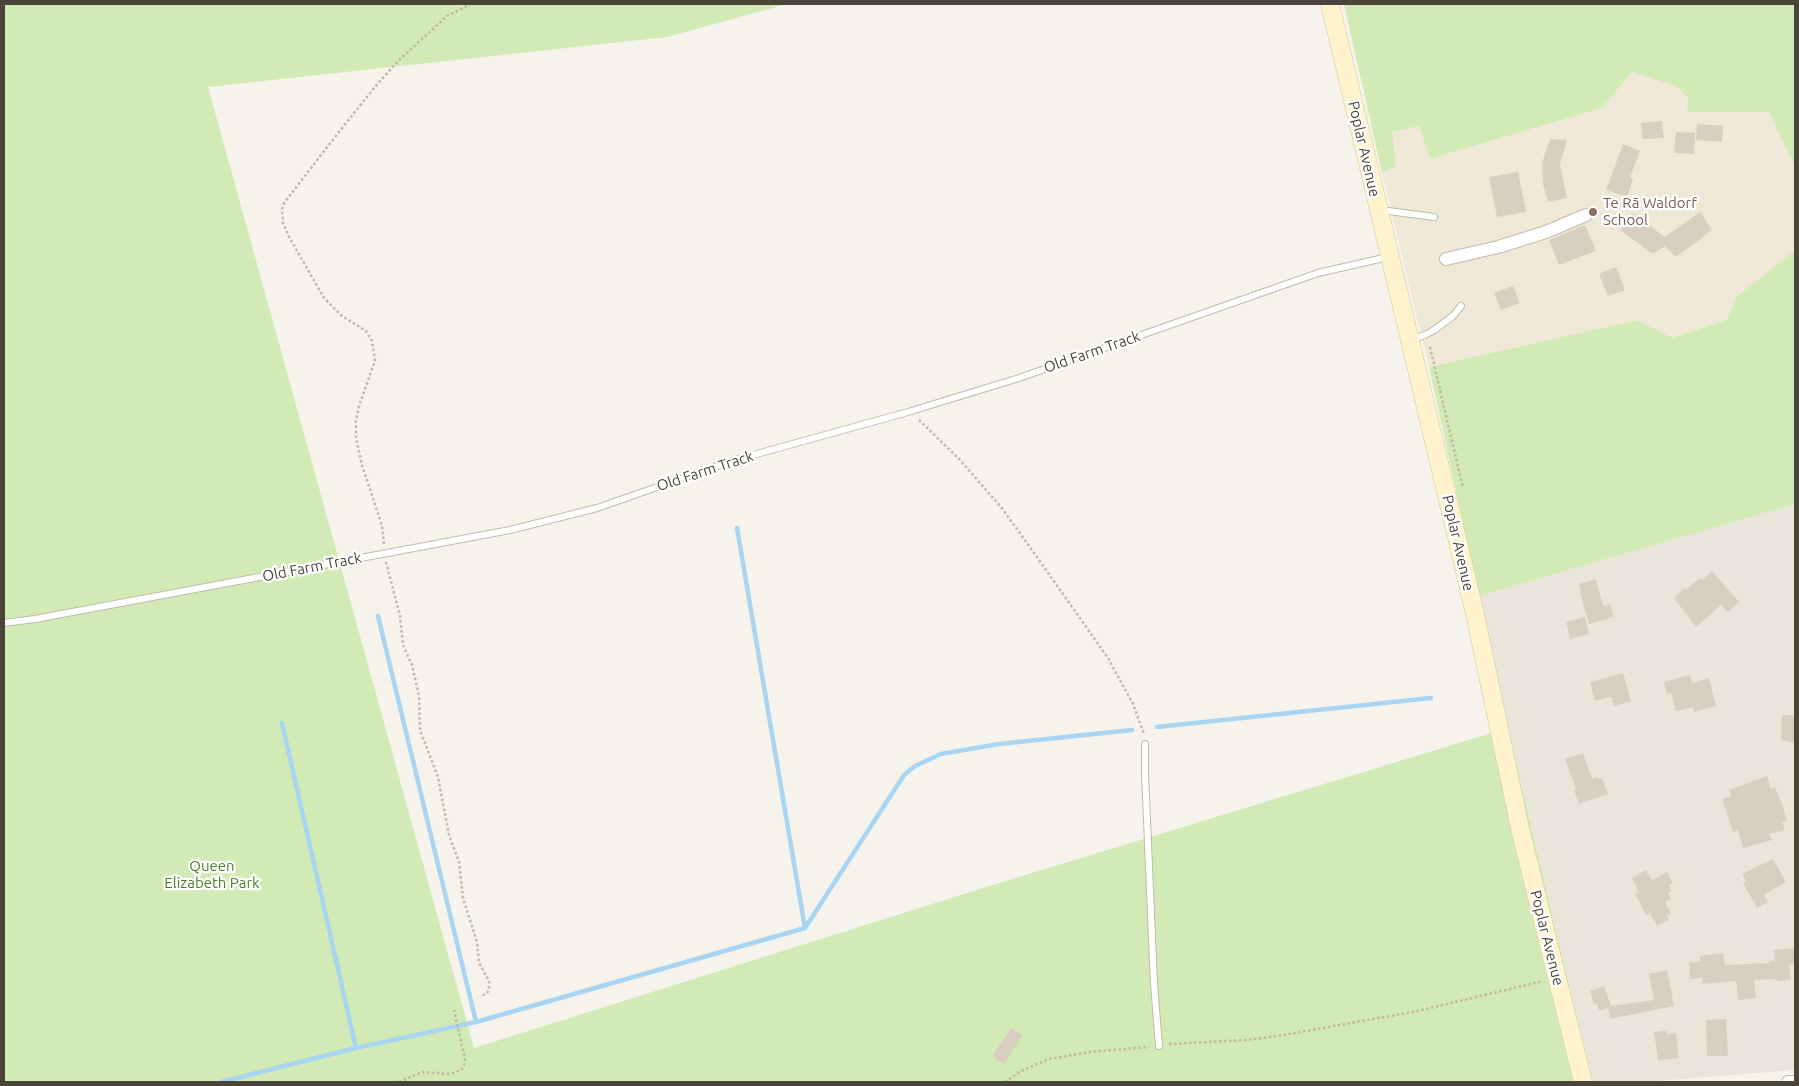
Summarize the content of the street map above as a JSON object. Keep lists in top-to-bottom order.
{
  "streets": {
    "main road": ["Poplar Avenue"],
    "lane": ["Old Farm Track"]
  },
  "crossings": [
    ["Poplar Avenue", "Old Farm Track"]
  ],
  "parks": ["Queen Elizabeth Park"],
  "places": ["Te Rā Waldorf School"]
}
